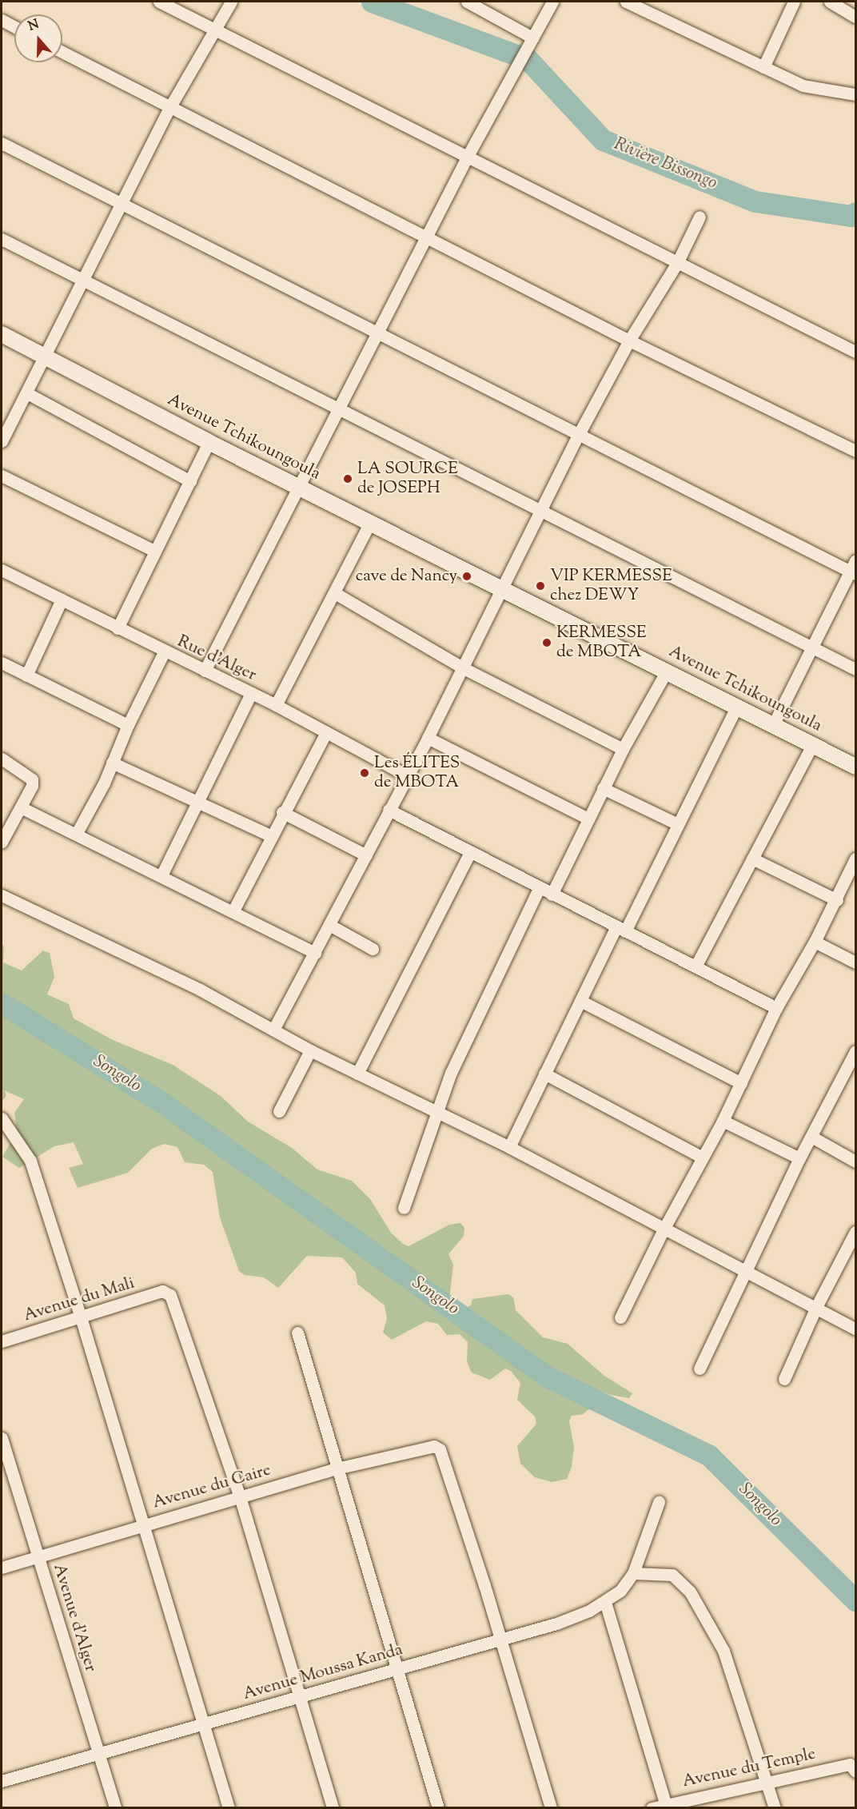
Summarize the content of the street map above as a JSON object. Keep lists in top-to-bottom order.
{
  "streets": {
    "street": [
      "Avenue Tchikoungoula",
      "Rue d'Alger",
      "Avenue du Mali",
      "Avenue du Caire",
      "Avenue d'Alger",
      "Avenue Moussa Kanda",
      "Avenue du Temple"
    ]
  },
  "crossings": [
    ["Avenue du Mali", "Avenue du Caire"],
    ["Avenue du Caire", "Avenue d'Alger"],
    ["Avenue du Caire", "Avenue Moussa Kanda"],
    ["Avenue d'Alger", "Avenue Moussa Kanda"]
  ],
  "water": ["Rivière Bissongo", "Songolo"],
  "places": [
    "LA SOURCE de JOSEPH",
    "cave de Nancy",
    "VIP KERMESSE chez DEWY",
    "KERMESSE de MBOTA",
    "Les ÉLITES de MBOTA"
  ],
  "north": "top"
}
